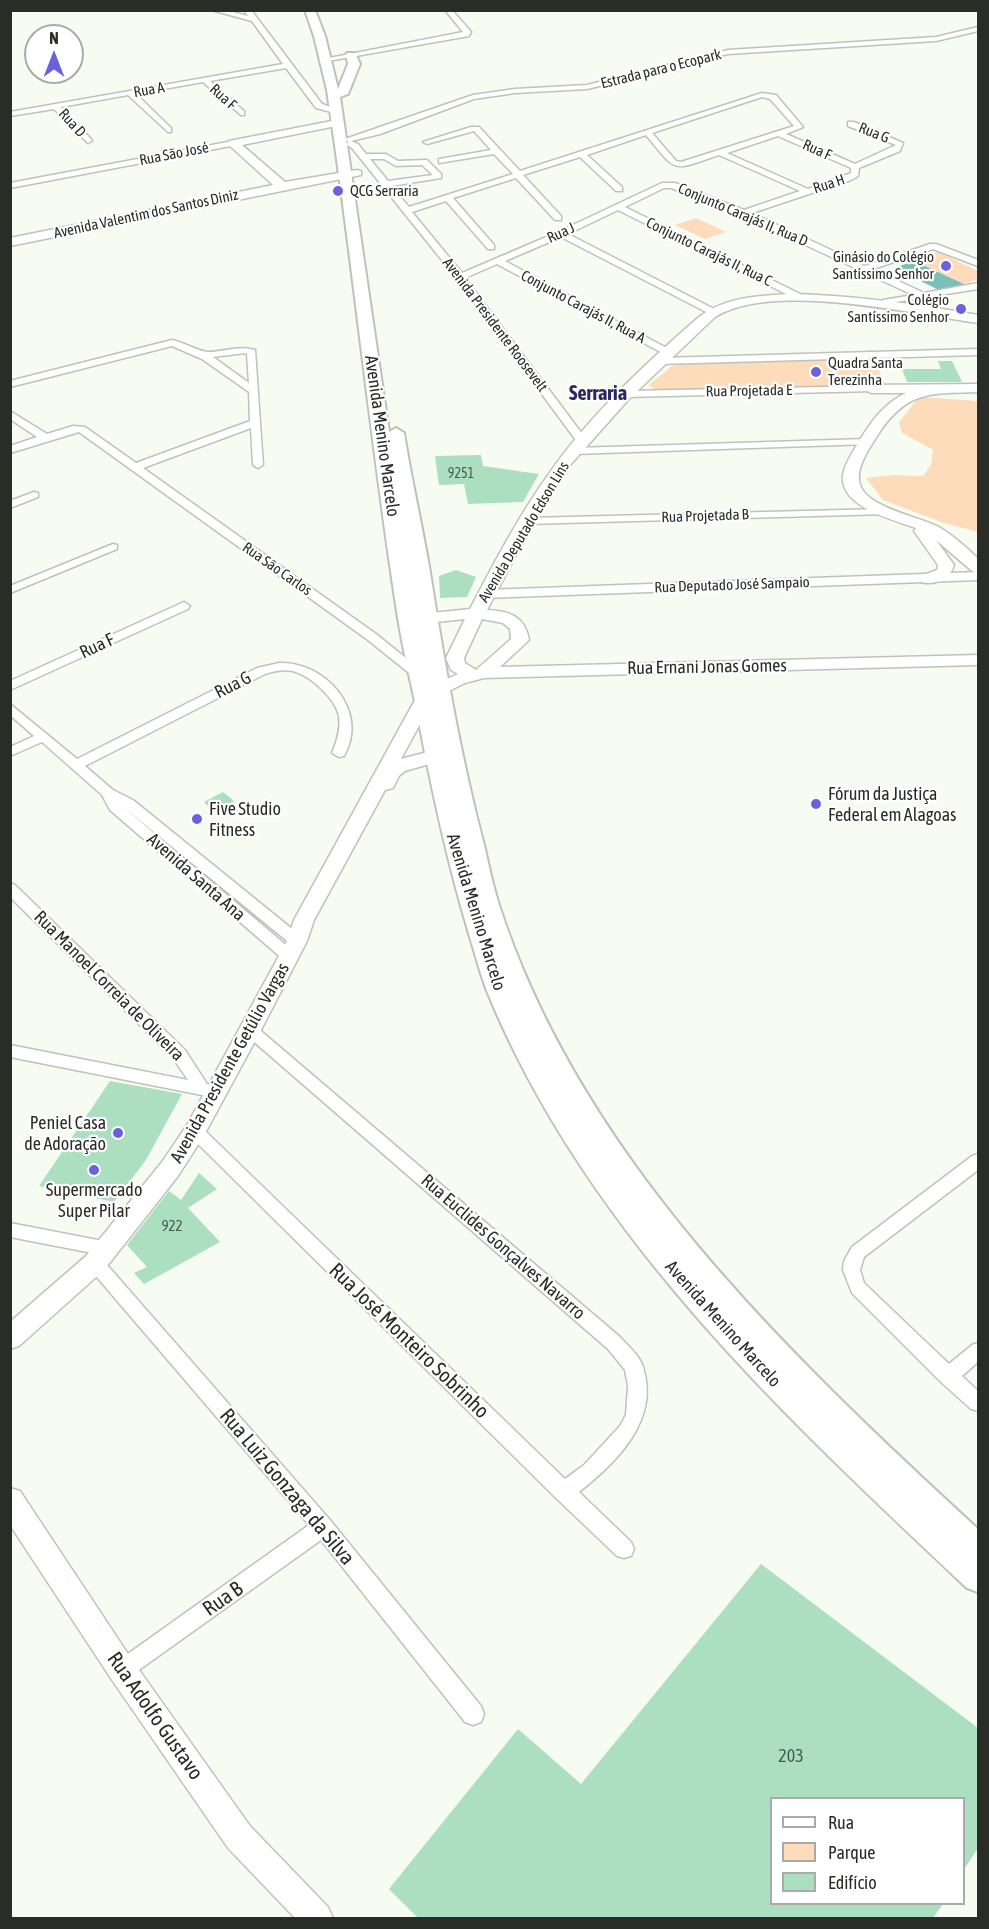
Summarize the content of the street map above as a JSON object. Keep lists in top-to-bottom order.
{
  "streets": {
    "main road": ["Avenida Menino Marcelo"],
    "street": [
      "Estrada para o Ecopark",
      "Rua A",
      "Rua F",
      "Rua D",
      "Rua G",
      "Rua São José",
      "Rua H",
      "Avenida Valentim dos Santos Diniz",
      "Conjunto Carajás II, Rua D",
      "Rua J",
      "Conjunto Carajás II, Rua C",
      "Conjunto Carajás II, Rua A",
      "Avenida Presidente Roosevelt",
      "Rua Projetada E",
      "Rua Projetada B",
      "Avenida Deputado Edson Lins",
      "Rua São Carlos",
      "Rua Deputado José Sampaio",
      "Rua Ernani Jonas Gomes",
      "Avenida Santa Ana",
      "Rua Manoel Correia de Oliveira",
      "Avenida Presidente Getúlio Vargas",
      "Rua Euclides Gonçalves Navarro",
      "Rua José Monteiro Sobrinho",
      "Rua Luiz Gonzaga da Silva",
      "Rua B",
      "Rua Adolfo Gustavo"
    ]
  },
  "crossings": [
    ["Estrada para o Ecopark", "Avenida Presidente Roosevelt"],
    ["Estrada para o Ecopark", "Avenida Menino Marcelo"],
    ["Rua A", "Rua F"],
    ["Rua A", "Rua D"],
    ["Rua F", "Rua H"],
    ["Rua G", "Rua H"],
    ["Rua G", "Avenida Santa Ana"],
    ["Rua São José", "Avenida Menino Marcelo"],
    ["Rua H", "Conjunto Carajás II, Rua D"],
    ["Avenida Valentim dos Santos Diniz", "Avenida Menino Marcelo"],
    ["Conjunto Carajás II, Rua D", "Rua J"],
    ["Rua J", "Conjunto Carajás II, Rua C"],
    ["Rua J", "Conjunto Carajás II, Rua A"],
    ["Rua J", "Avenida Presidente Roosevelt"],
    ["Conjunto Carajás II, Rua C", "Avenida Deputado Edson Lins"],
    ["Conjunto Carajás II, Rua A", "Avenida Deputado Edson Lins"],
    ["Avenida Presidente Roosevelt", "Avenida Menino Marcelo"],
    ["Avenida Presidente Roosevelt", "Avenida Deputado Edson Lins"],
    ["Rua Projetada E", "Avenida Deputado Edson Lins"],
    ["Avenida Menino Marcelo", "Rua São Carlos"],
    ["Avenida Menino Marcelo", "Rua Ernani Jonas Gomes"],
    ["Avenida Menino Marcelo", "Avenida Presidente Getúlio Vargas"],
    ["Rua Projetada B", "Avenida Deputado Edson Lins"],
    ["Avenida Deputado Edson Lins", "Rua Deputado José Sampaio"],
    ["Rua Ernani Jonas Gomes", "Avenida Presidente Getúlio Vargas"],
    ["Avenida Santa Ana", "Avenida Presidente Getúlio Vargas"],
    ["Rua Manoel Correia de Oliveira", "Avenida Presidente Getúlio Vargas"],
    ["Avenida Presidente Getúlio Vargas", "Rua Euclides Gonçalves Navarro"],
    ["Avenida Presidente Getúlio Vargas", "Rua José Monteiro Sobrinho"],
    ["Avenida Presidente Getúlio Vargas", "Rua Luiz Gonzaga da Silva"],
    ["Rua Euclides Gonçalves Navarro", "Rua José Monteiro Sobrinho"],
    ["Rua Luiz Gonzaga da Silva", "Rua B"],
    ["Rua B", "Rua Adolfo Gustavo"]
  ],
  "districts": ["Serraria"],
  "places": [
    "QCG Serraria",
    "Ginásio do Colégio Santíssimo Senhor",
    "Colégio Santíssimo Senhor",
    "Quadra Santa Terezinha",
    "Fórum da Justiça Federal em Alagoas",
    "Five Studio Fitness",
    "Peniel Casa de Adoração",
    "Supermercado Super Pilar"
  ],
  "house_numbers": ["9251", "922", "203"],
  "legend": ["Rua", "Parque", "Edifício"],
  "north": "top"
}
